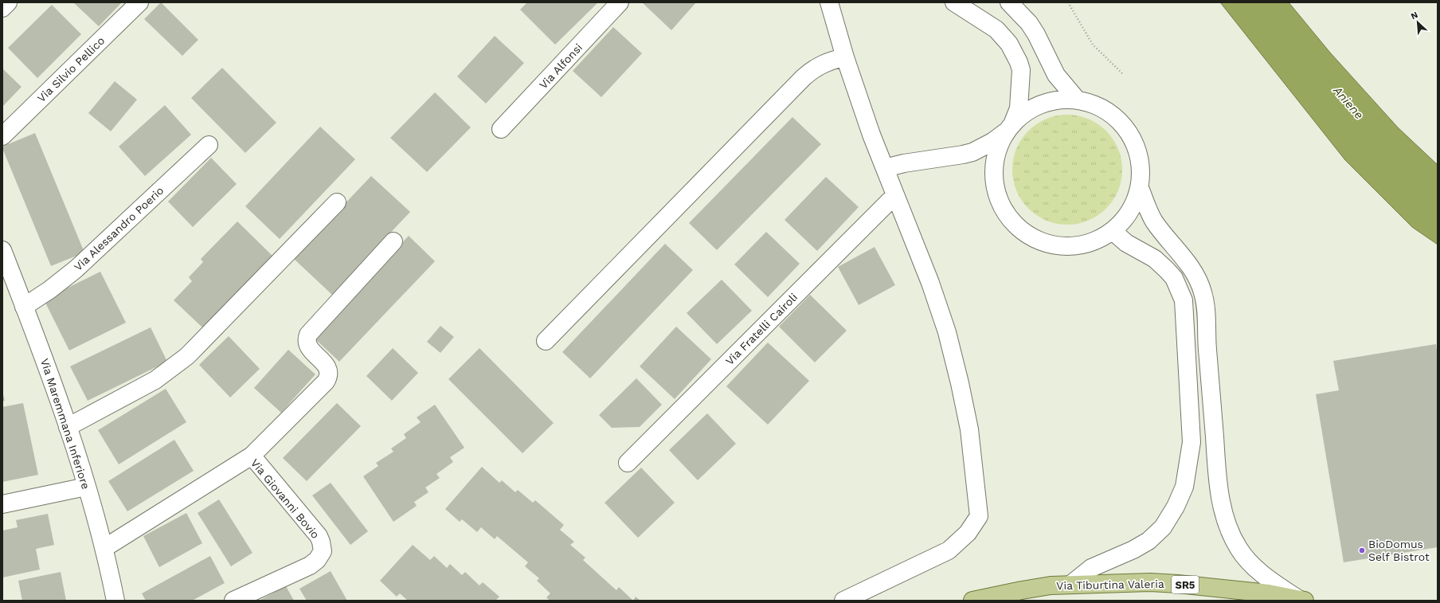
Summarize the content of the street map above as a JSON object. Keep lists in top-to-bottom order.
{
  "streets": {
    "main road": ["Via Tiburtina Valeria", "SR5"],
    "street": [
      "Via Alfonsi",
      "Via Silvio Pellico",
      "Via Alessandro Poerio",
      "Via Fratelli Cairoli",
      "Via Maremmana Inferiore",
      "Via Giovanni Bovio"
    ]
  },
  "crossings": [
    ["Via Alessandro Poerio", "Via Maremmana Inferiore"],
    ["Via Maremmana Inferiore", "Via Giovanni Bovio"]
  ],
  "water": ["Aniene"],
  "places": ["BioDomus Self Bistrot"],
  "north": "top left"
}
